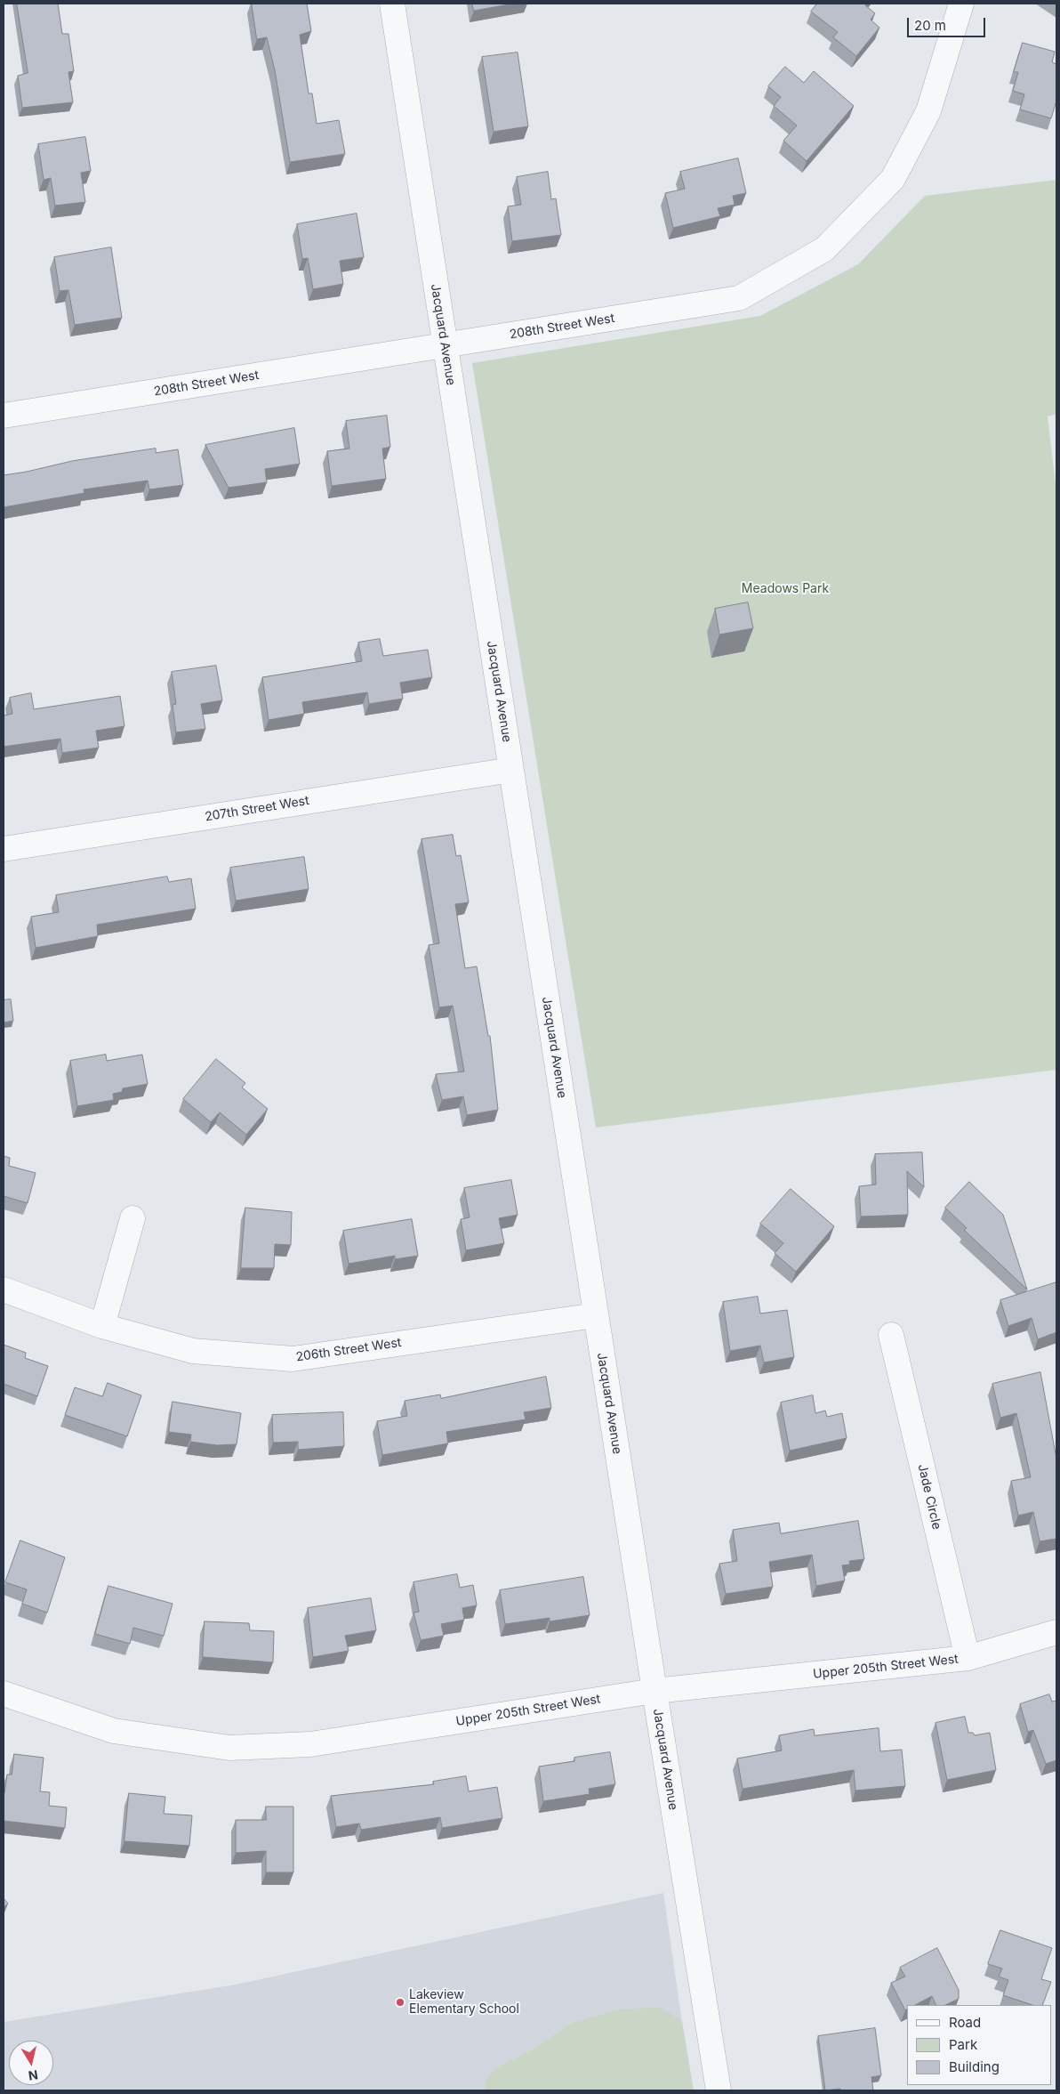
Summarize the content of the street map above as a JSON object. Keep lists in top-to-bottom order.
{
  "streets": {
    "street": [
      "208th Street West",
      "Jacquard Avenue",
      "207th Street West",
      "206th Street West",
      "Jade Circle",
      "Upper 205th Street West"
    ]
  },
  "crossings": [
    ["208th Street West", "Jacquard Avenue"],
    ["Jacquard Avenue", "207th Street West"],
    ["Jacquard Avenue", "206th Street West"],
    ["Jacquard Avenue", "Upper 205th Street West"],
    ["Jade Circle", "Upper 205th Street West"]
  ],
  "parks": ["Meadows Park"],
  "places": ["Lakeview Elementary School"],
  "legend": ["Road", "Park", "Building"],
  "scale_bar": "20 m",
  "north": "bottom"
}
